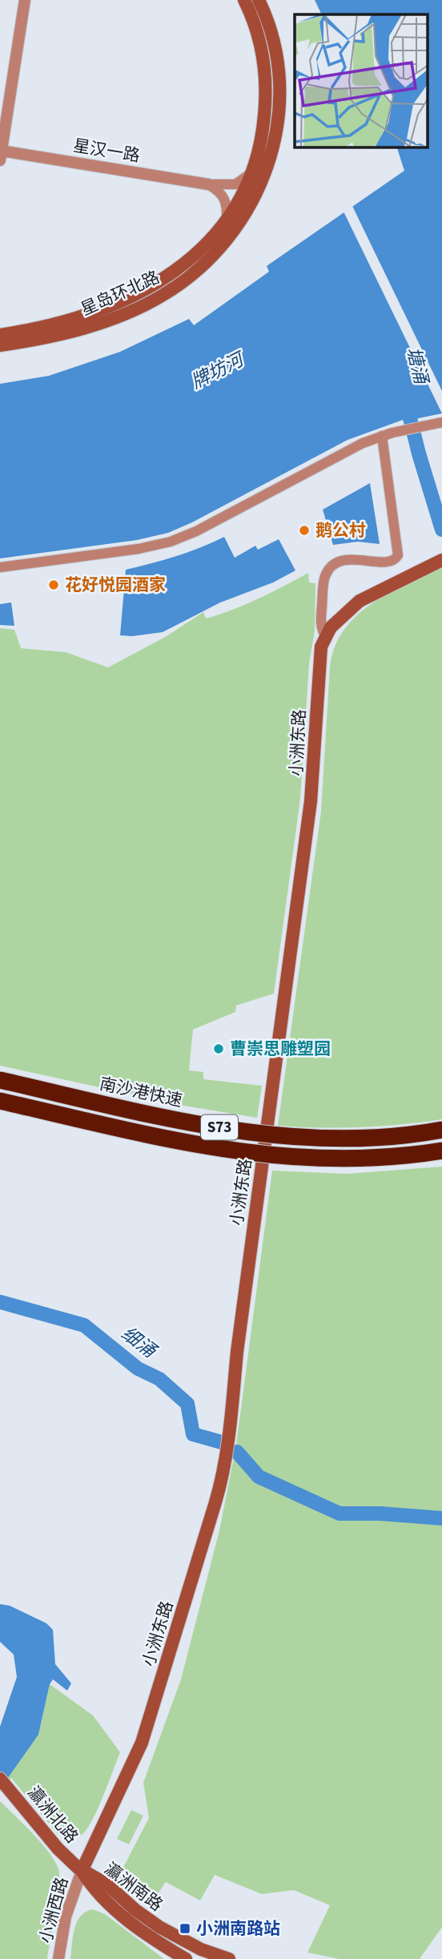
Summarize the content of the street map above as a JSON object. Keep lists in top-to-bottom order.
{
  "streets": {
    "highway": ["南沙港快速", "S73"],
    "main road": [
      "星岛环北路",
      "小洲东路",
      "瀛洲北路",
      "瀛洲南路"
    ],
    "street": ["星汉一路", "小洲西路"]
  },
  "crossings": [
    ["星汉一路", "星岛环北路"],
    ["小洲东路", "瀛洲北路"],
    ["小洲东路", "瀛洲南路"],
    ["小洲东路", "小洲西路"],
    ["瀛洲北路", "瀛洲南路"],
    ["瀛洲北路", "小洲西路"],
    ["瀛洲南路", "小洲西路"]
  ],
  "water": ["塘涌", "牌坊河", "细涌"],
  "places": {
    "other": ["鹅公村", "花好悦园酒家", "曹崇思雕塑园"],
    "transit": ["小洲南路站"]
  }
}
